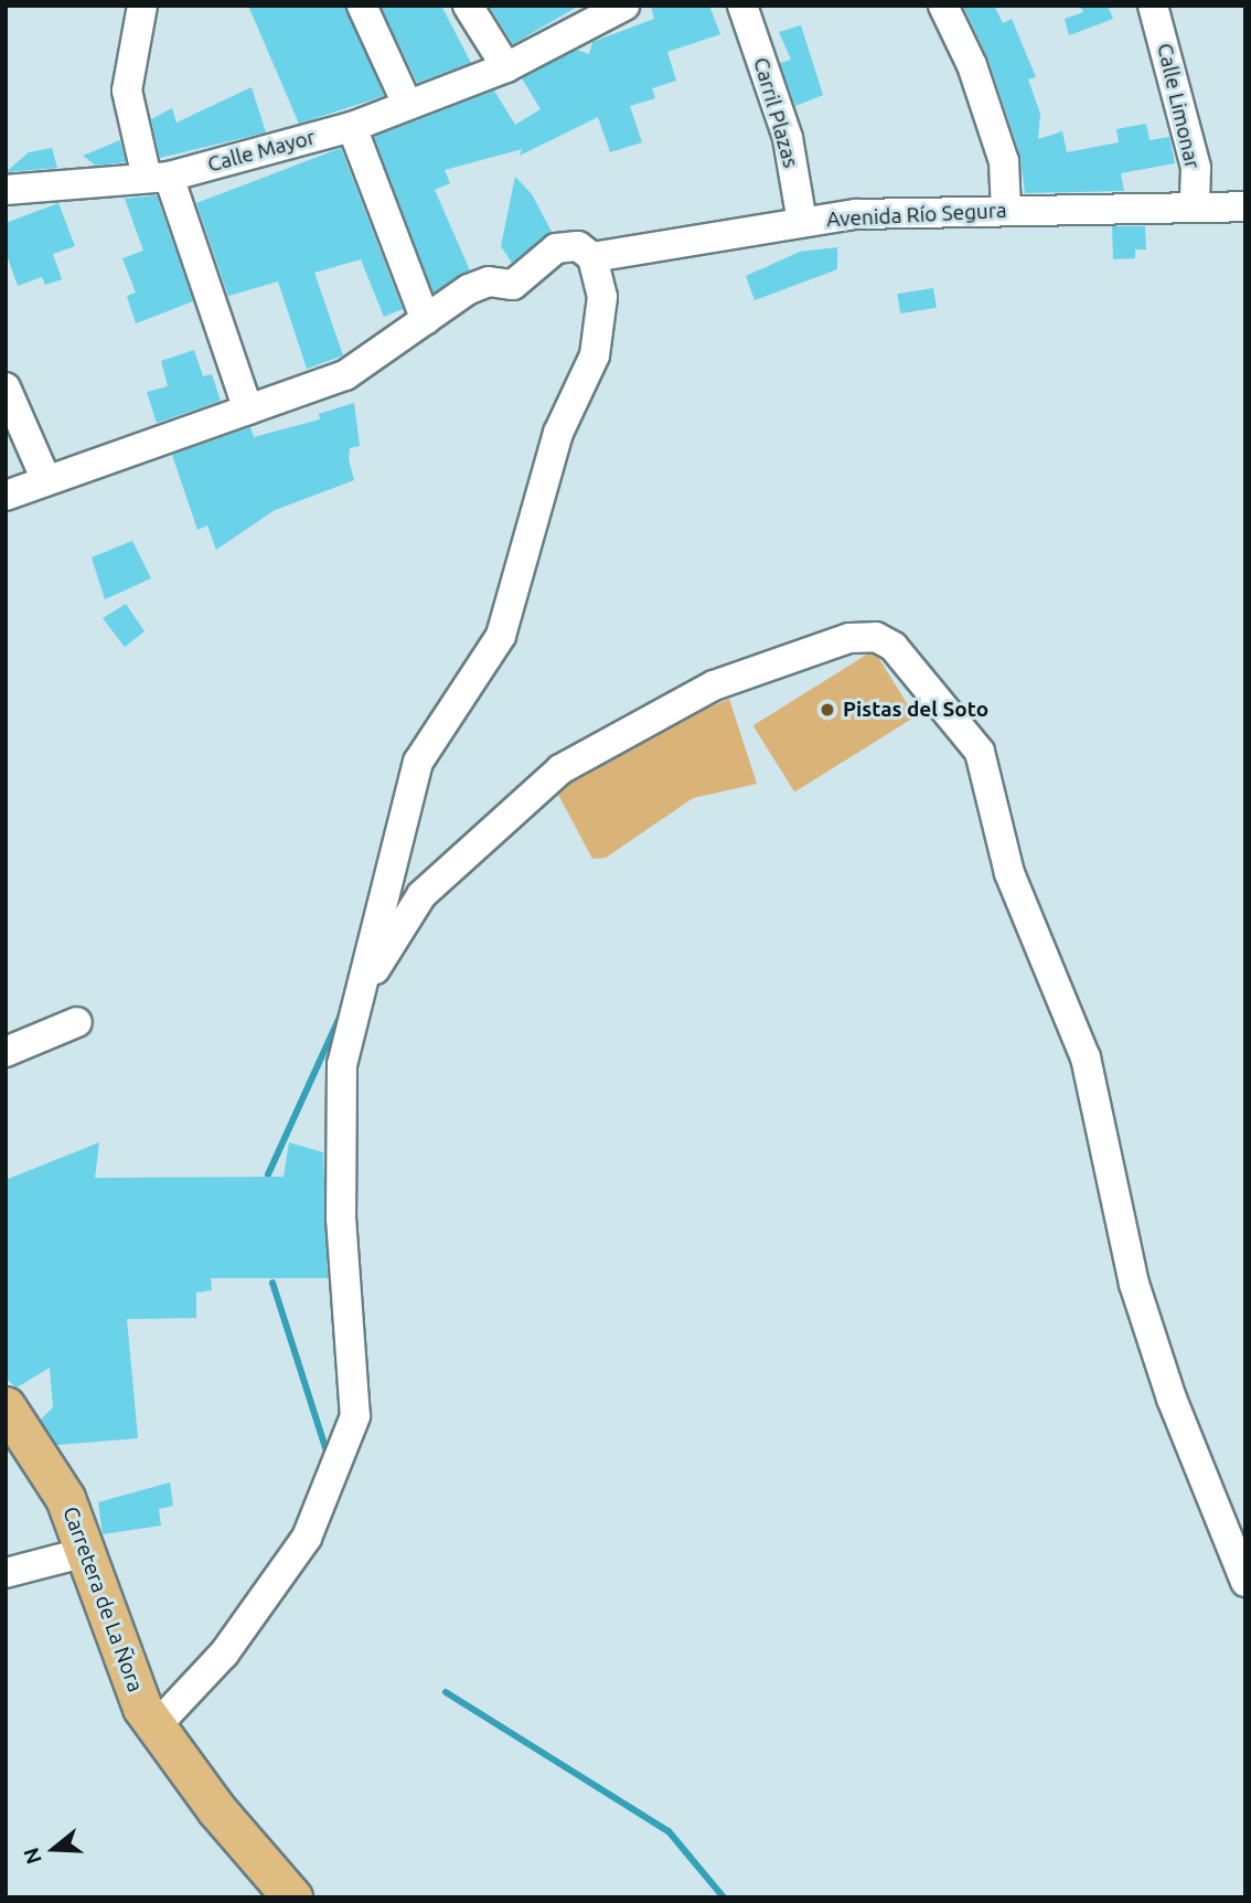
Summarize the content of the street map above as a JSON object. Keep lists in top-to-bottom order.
{
  "streets": {
    "main road": ["Carretera de La Ñora"],
    "street": [
      "Calle Limonar",
      "Carril Plazas",
      "Calle Mayor",
      "Avenida Río Segura"
    ]
  },
  "crossings": [
    ["Calle Limonar", "Avenida Río Segura"],
    ["Carril Plazas", "Avenida Río Segura"]
  ],
  "places": ["Pistas del Soto"],
  "north": "left"
}
